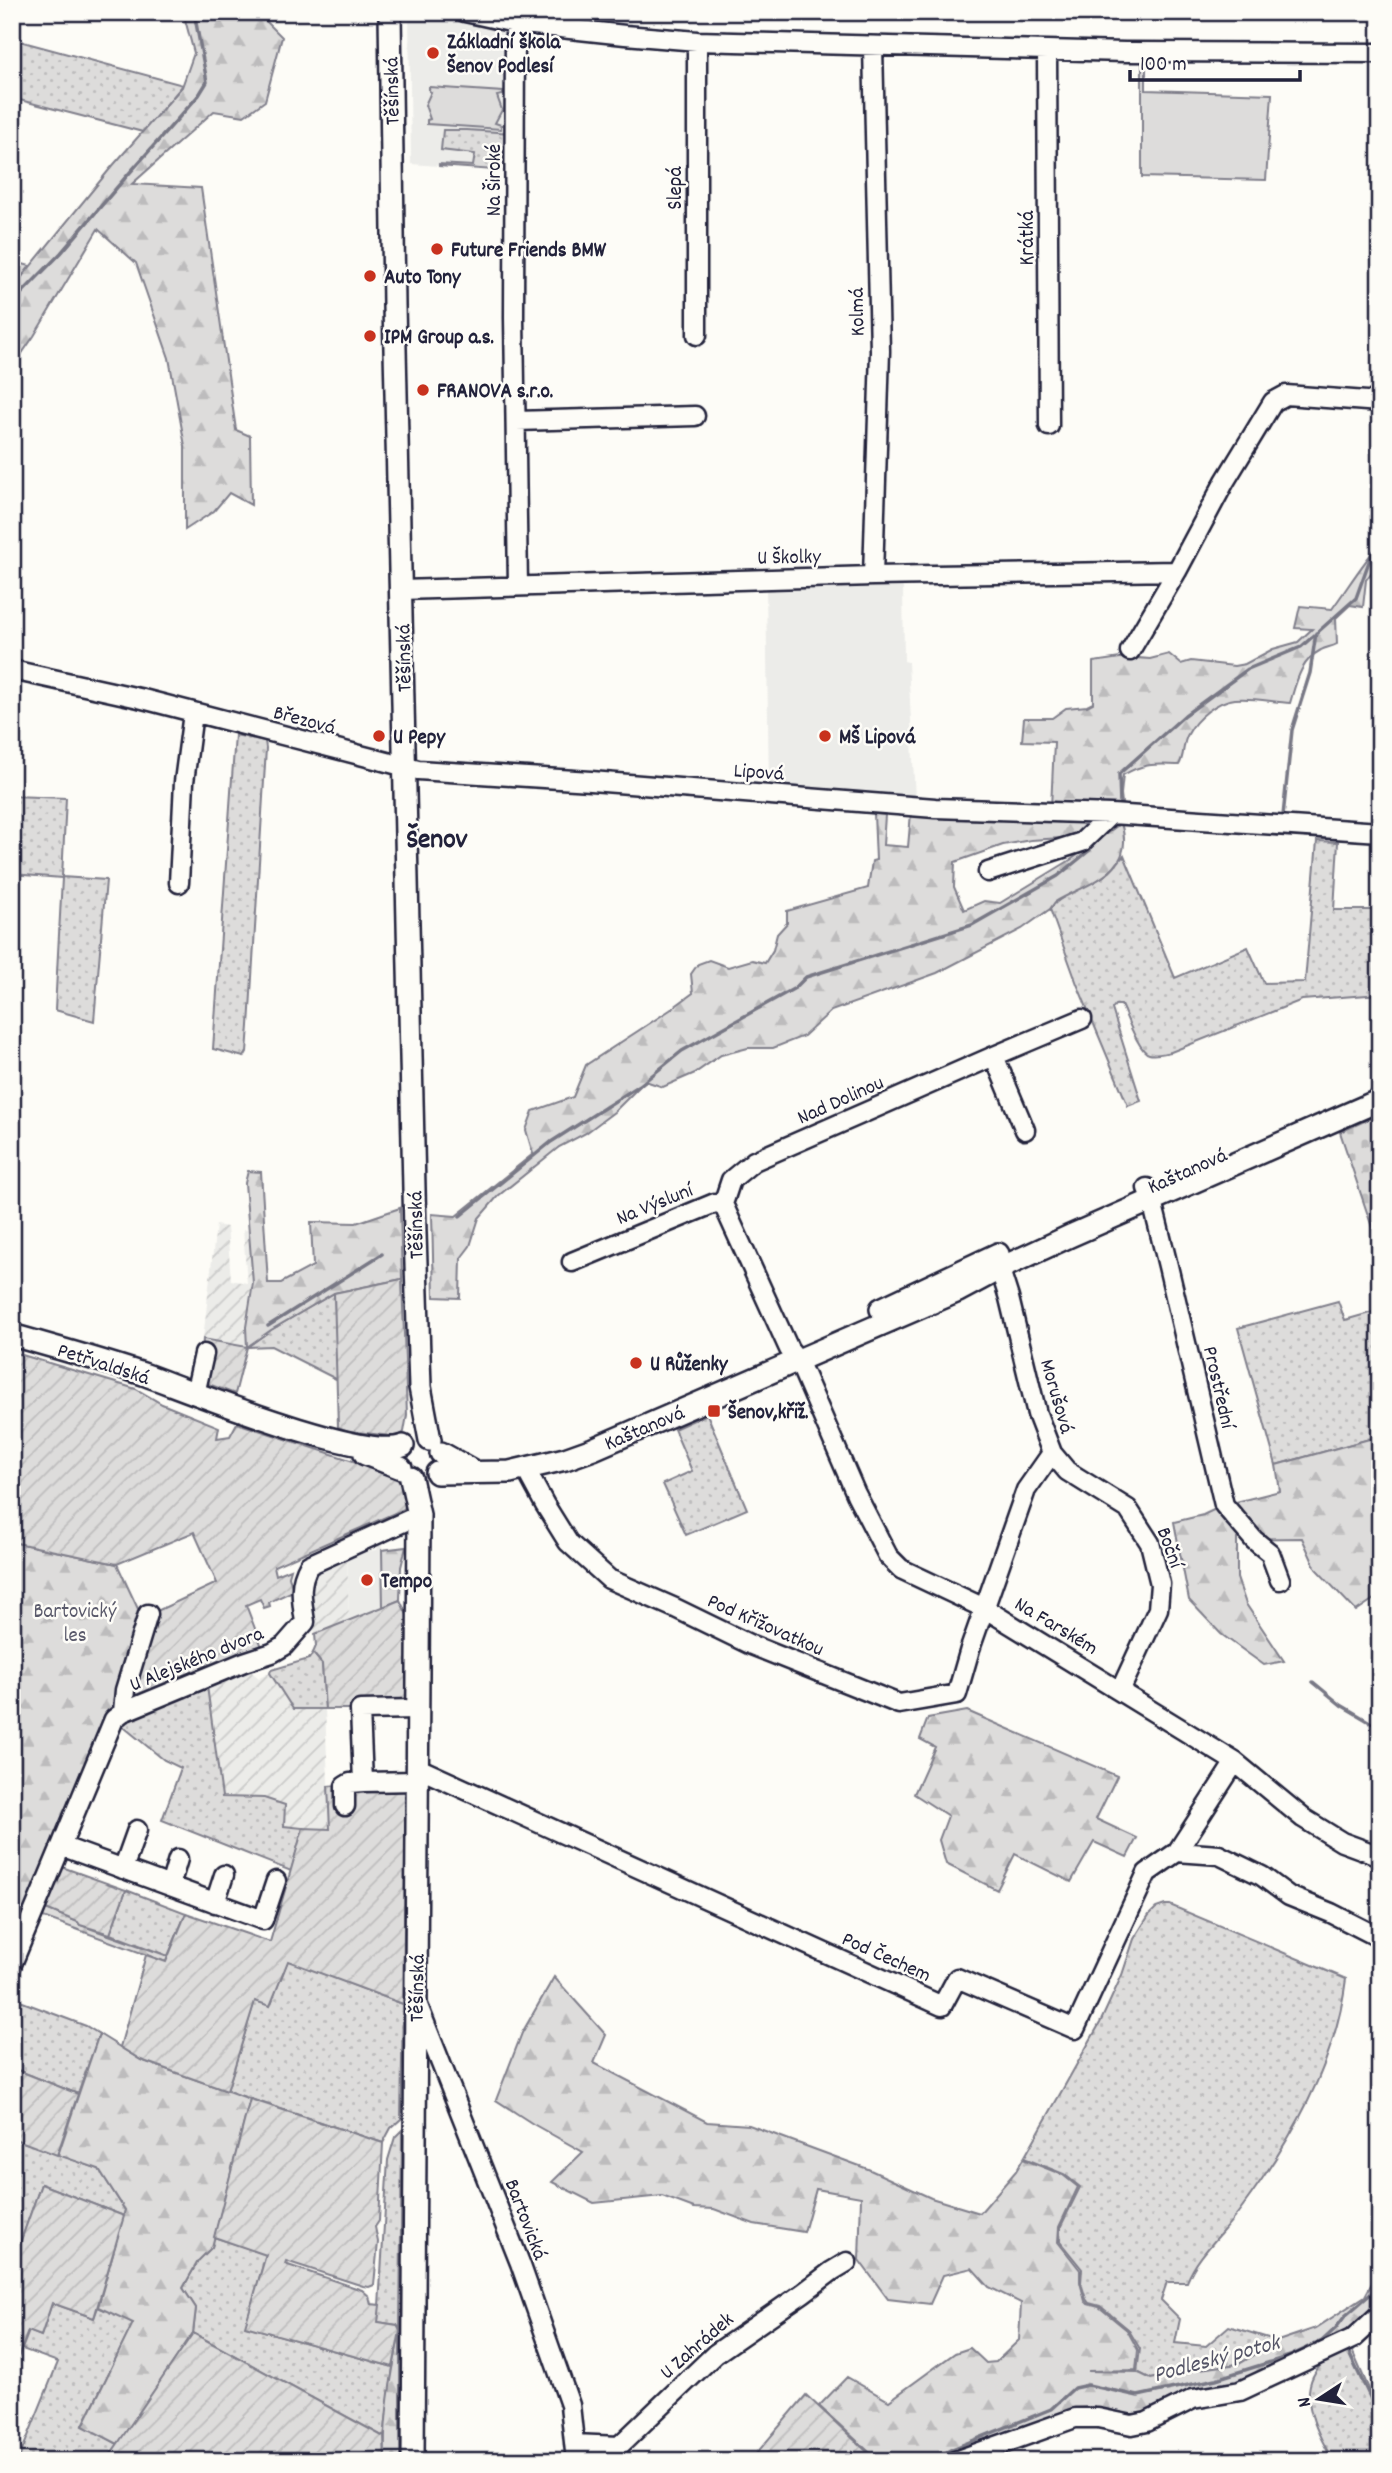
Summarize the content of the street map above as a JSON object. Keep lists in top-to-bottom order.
{
  "streets": {
    "main road": ["Těšínská", "Kaštanová", "Petřvaldská"],
    "street": [
      "Na Široké",
      "Slepá",
      "Krátká",
      "Kolmá",
      "U Školky",
      "Březová",
      "Lipová",
      "Nad Dolinou",
      "Na Výsluní",
      "Prostřední",
      "Morušová",
      "Boční",
      "Pod Křižovatkou",
      "Na Farském",
      "U Alejského dvora",
      "Pod Čechem",
      "Bartovická",
      "U Zahrádek"
    ]
  },
  "crossings": [
    ["Těšínská", "U Školky"],
    ["Těšínská", "Březová"],
    ["Těšínská", "Lipová"],
    ["Těšínská", "Kaštanová"],
    ["Těšínská", "Petřvaldská"],
    ["Těšínská", "U Alejského dvora"],
    ["Těšínská", "Pod Čechem"],
    ["Těšínská", "Bartovická"],
    ["Na Široké", "U Školky"],
    ["Kolmá", "U Školky"],
    ["Březová", "Lipová"],
    ["Nad Dolinou", "Na Výsluní"],
    ["Kaštanová", "Na Výsluní"],
    ["Kaštanová", "Petřvaldská"],
    ["Kaštanová", "Prostřední"],
    ["Kaštanová", "Morušová"],
    ["Kaštanová", "Pod Křižovatkou"],
    ["Kaštanová", "Na Farském"],
    ["Na Výsluní", "Na Farském"],
    ["Morušová", "Boční"],
    ["Morušová", "Pod Křižovatkou"],
    ["Morušová", "Na Farském"],
    ["Boční", "Na Farském"],
    ["Pod Křižovatkou", "Na Farském"],
    ["Na Farském", "Pod Čechem"],
    ["Bartovická", "U Zahrádek"]
  ],
  "districts": ["Šenov"],
  "water": ["Podleský potok"],
  "parks": ["Bartovický les"],
  "places": {
    "other": [
      "Základní škola Šenov Podlesí",
      "Future Friends BMW",
      "Auto Tony",
      "IPM Group a.s.",
      "FRANOVA s.r.o.",
      "U Pepy",
      "MŠ Lipová",
      "U Růženky",
      "Tempo"
    ],
    "transit": ["Šenov,křiž."]
  },
  "scale_bar": "100 m",
  "north": "left"
}
